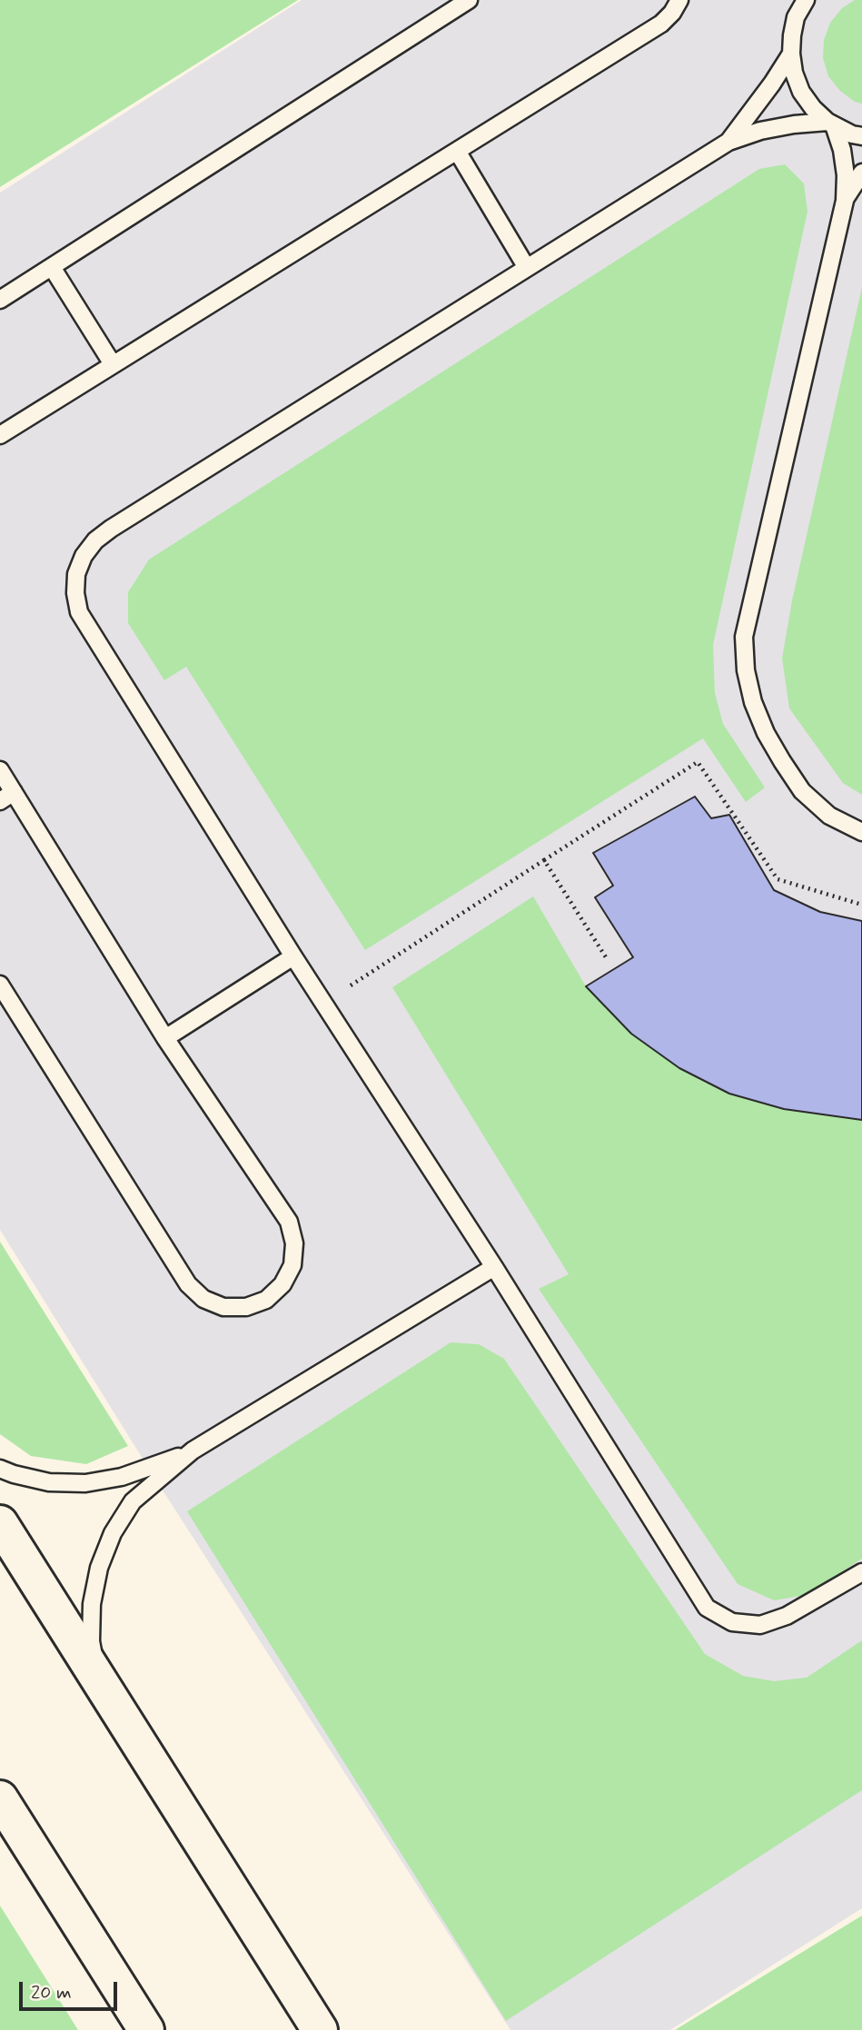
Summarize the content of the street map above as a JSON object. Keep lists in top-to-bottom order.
{
  "scale_bar": "20 m"
}
